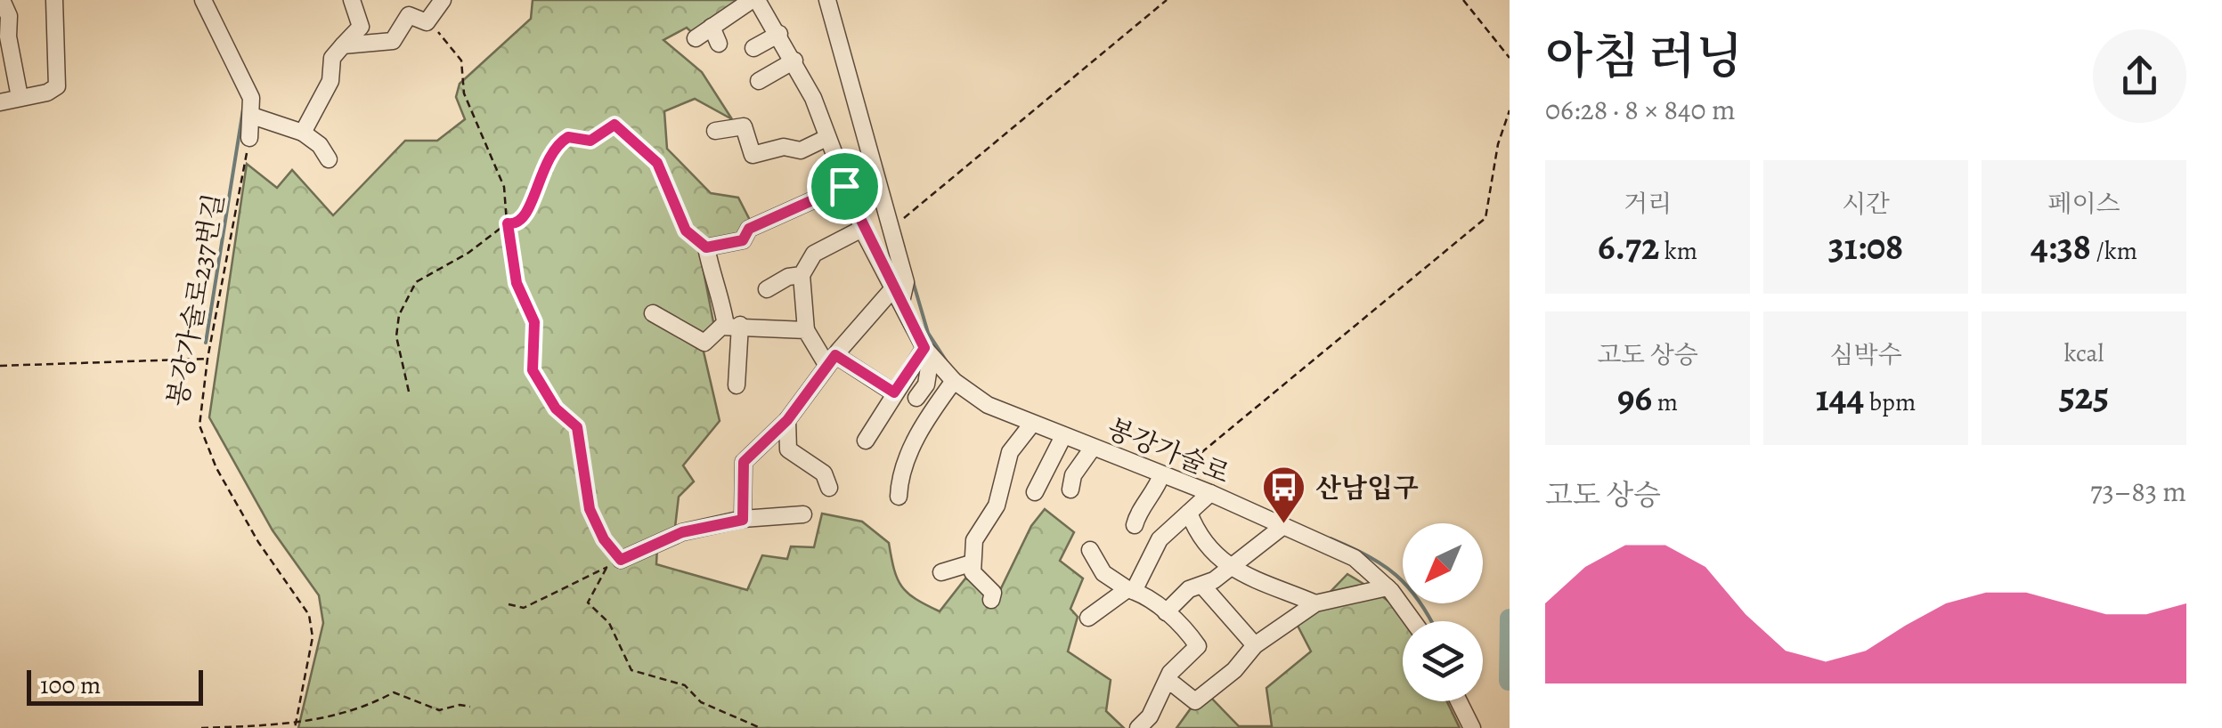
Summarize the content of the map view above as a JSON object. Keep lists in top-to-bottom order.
{
  "streets": {
    "street": ["봉강가술로"],
    "path": ["봉강가술로237번길"]
  },
  "places": {
    "bus stop": ["산남입구"]
  },
  "scale_bar": "100 m",
  "north": "bottom left",
  "page": {
    "heading": ["아침 러닝", "06:28 · 8 × 840 m"],
    "stats": [
      ["거리", "6.72 km"],
      ["시간", "31:08"],
      ["페이스", "4:38 /km"],
      ["고도 상승", "96 m"],
      ["심박수", "144 bpm"],
      ["kcal", "525"]
    ],
    "chart": ["고도 상승", "73–83 m"],
    "scale": "100 m"
  }
}
